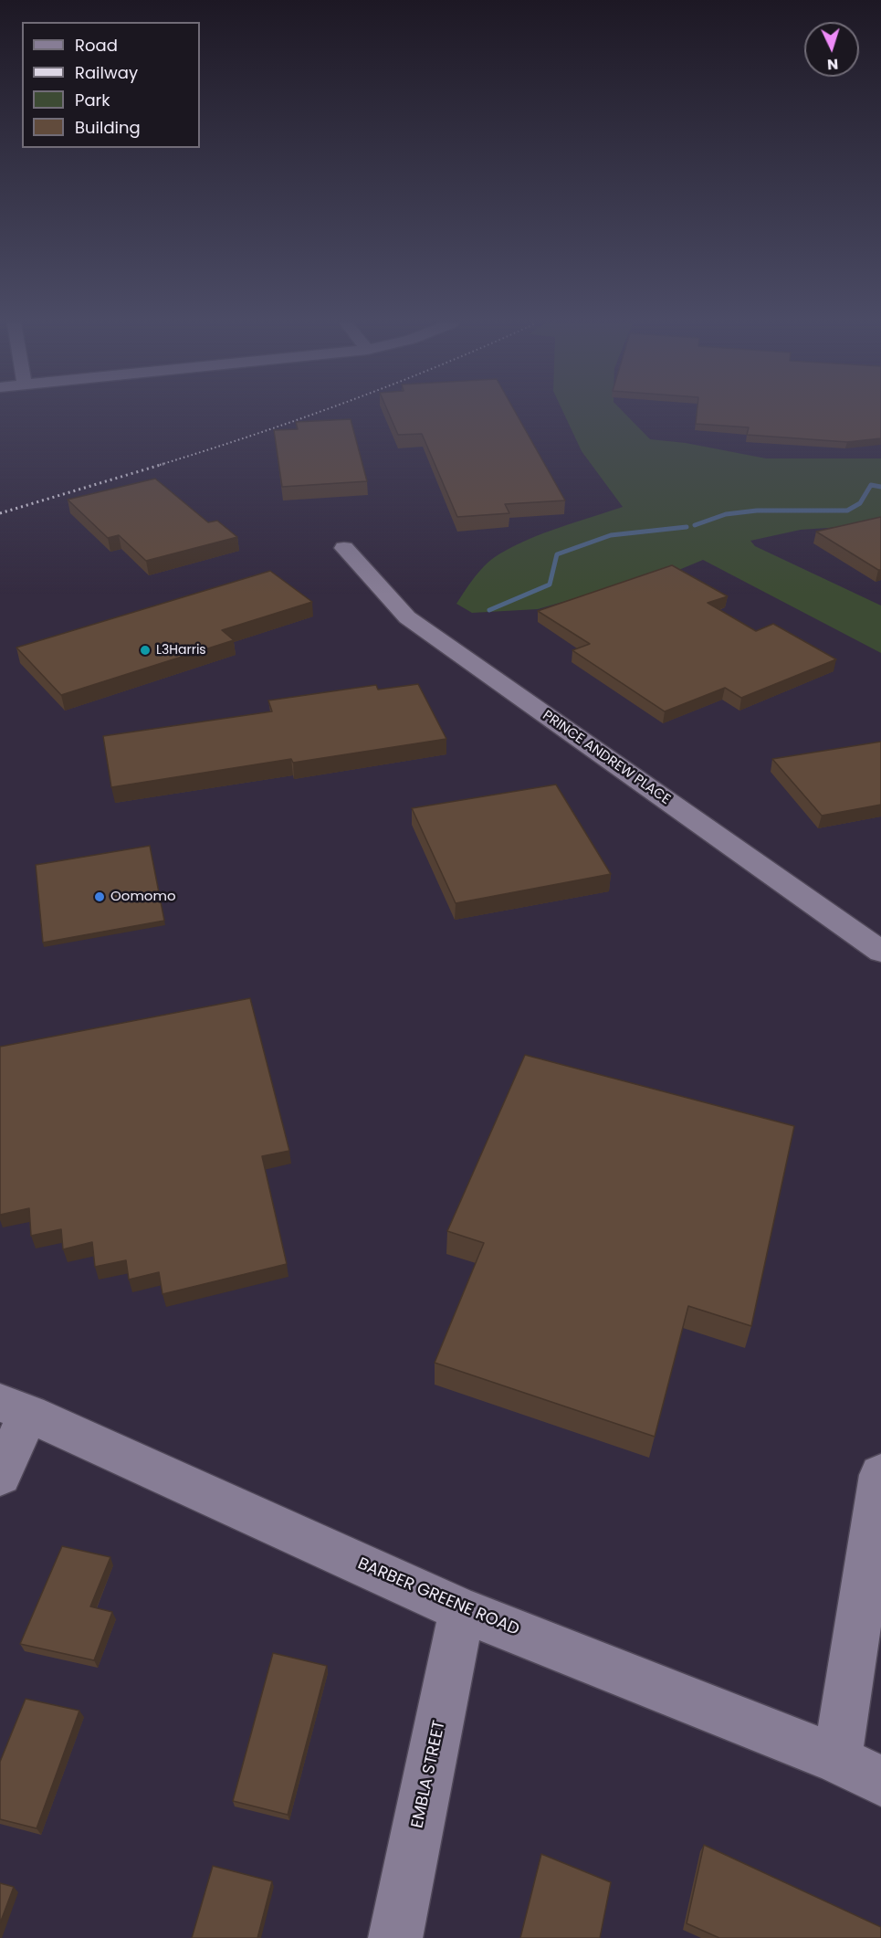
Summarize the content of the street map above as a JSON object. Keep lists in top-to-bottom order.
{
  "streets": {
    "street": ["PRINCE ANDREW PLACE", "BARBER GREENE ROAD", "EMBLA STREET"]
  },
  "crossings": [
    ["BARBER GREENE ROAD", "EMBLA STREET"]
  ],
  "places": ["L3Harris", "Oomomo"],
  "legend": [
    "Road",
    "Railway",
    "Park",
    "Building"
  ],
  "north": "bottom"
}
